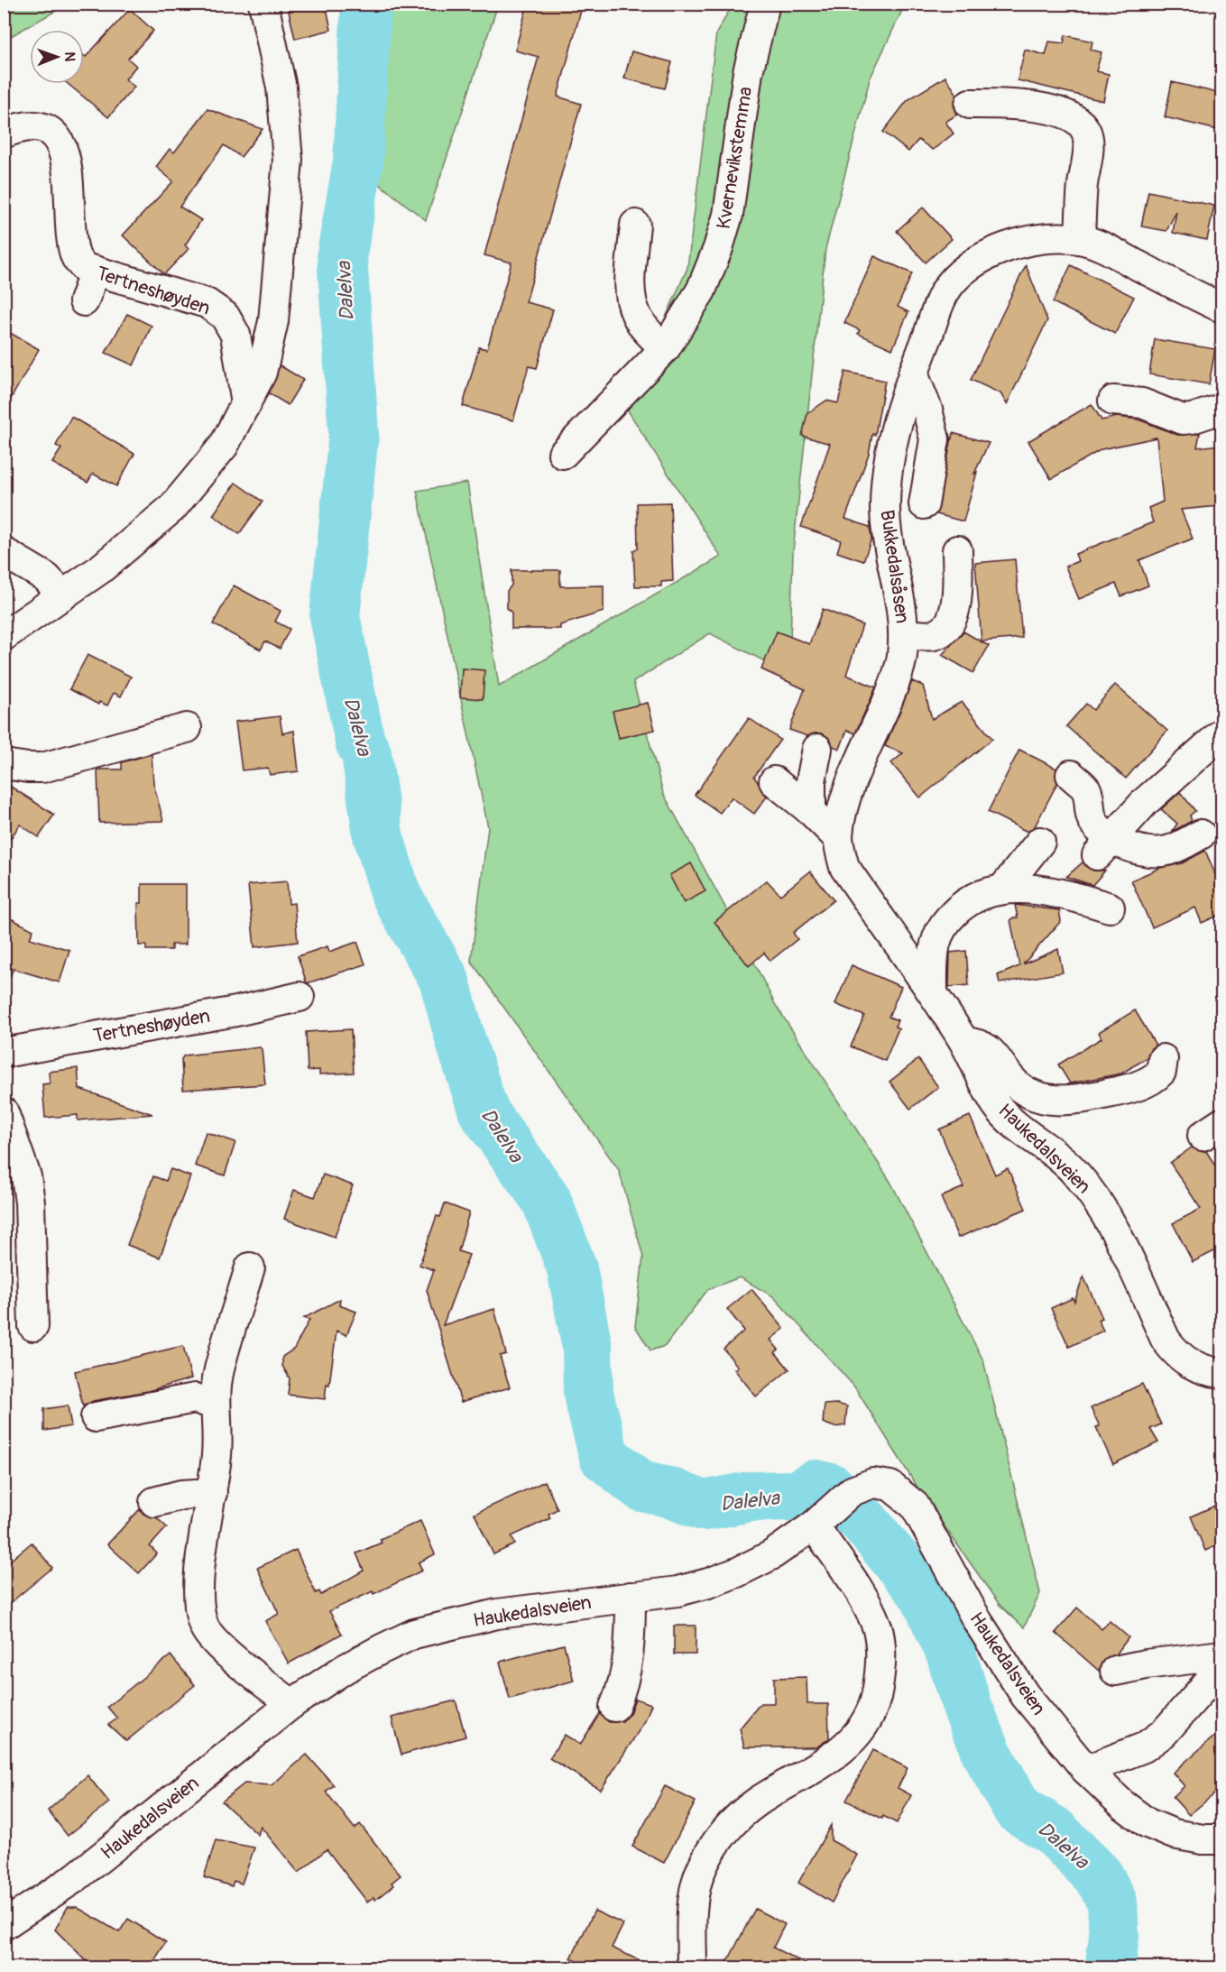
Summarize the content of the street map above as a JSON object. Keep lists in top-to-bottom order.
{
  "streets": {
    "street": [
      "Kvernevikstemma",
      "Tertneshøyden",
      "Bukkedalsåsen",
      "Haukedalsveien"
    ]
  },
  "crossings": [
    ["Bukkedalsåsen", "Haukedalsveien"]
  ],
  "water": ["Dalelva"],
  "north": "right"
}
